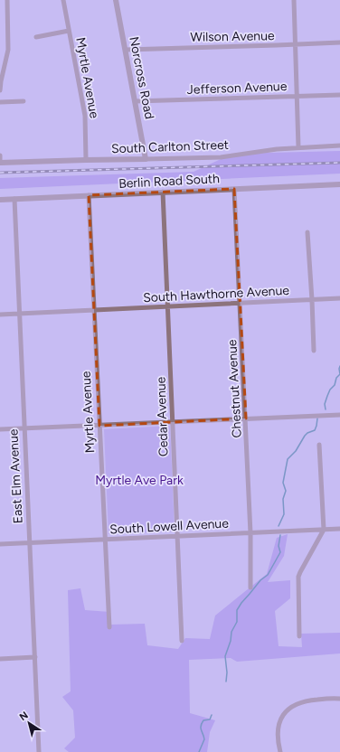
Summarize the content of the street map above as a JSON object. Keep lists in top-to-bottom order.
{
  "streets": {
    "street": [
      "Wilson Avenue",
      "Myrtle Avenue",
      "Norcross Road",
      "Jefferson Avenue",
      "South Carlton Street",
      "Berlin Road South",
      "South Hawthorne Avenue",
      "Chestnut Avenue",
      "Cedar Avenue",
      "East Elm Avenue",
      "South Lowell Avenue"
    ]
  },
  "crossings": [
    ["Wilson Avenue", "Norcross Road"],
    ["Myrtle Avenue", "South Carlton Street"],
    ["Myrtle Avenue", "Berlin Road South"],
    ["Myrtle Avenue", "South Hawthorne Avenue"],
    ["Myrtle Avenue", "South Lowell Avenue"],
    ["Norcross Road", "Jefferson Avenue"],
    ["Norcross Road", "South Carlton Street"],
    ["Berlin Road South", "Chestnut Avenue"],
    ["Berlin Road South", "Cedar Avenue"],
    ["Berlin Road South", "East Elm Avenue"],
    ["South Hawthorne Avenue", "Chestnut Avenue"],
    ["South Hawthorne Avenue", "Cedar Avenue"],
    ["South Hawthorne Avenue", "East Elm Avenue"],
    ["Chestnut Avenue", "South Lowell Avenue"],
    ["Cedar Avenue", "South Lowell Avenue"],
    ["East Elm Avenue", "South Lowell Avenue"]
  ],
  "parks": ["Myrtle Ave Park"],
  "north": "top left"
}
